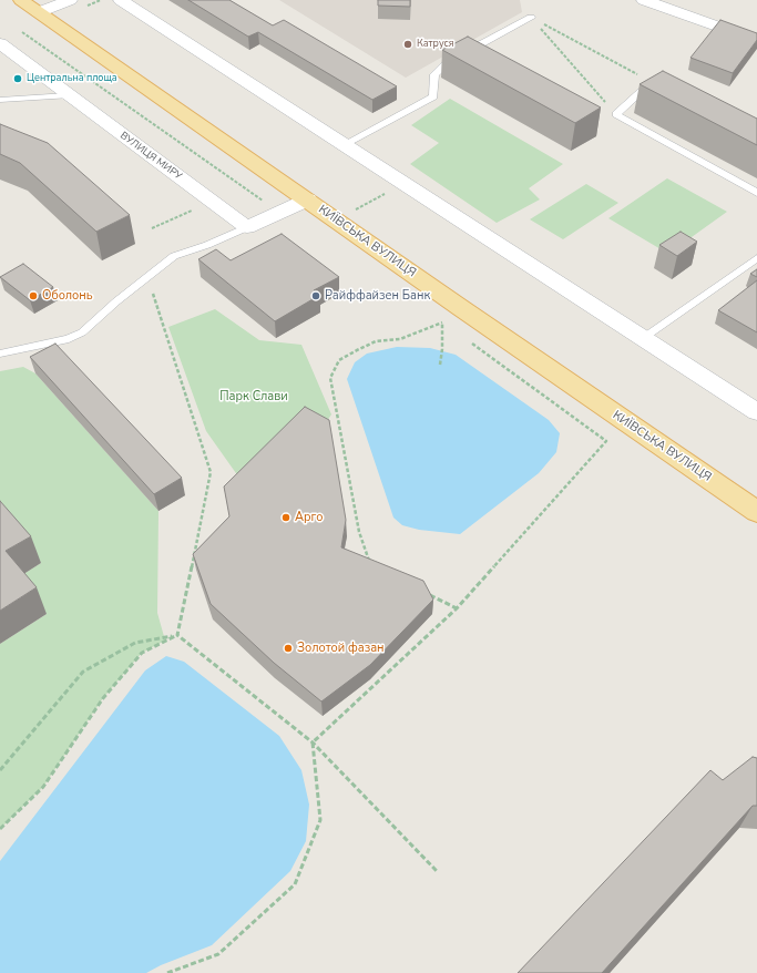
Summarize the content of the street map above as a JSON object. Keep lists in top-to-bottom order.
{
  "streets": {
    "main road": ["КИЇВСЬКА ВУЛИЦЯ"],
    "street": ["ВУЛИЦЯ МИРУ"]
  },
  "parks": ["Парк Слави"],
  "places": [
    "Катруся",
    "Центральна площа",
    "Оболонь",
    "Райффайзен Банк",
    "Арго",
    "Золотой фазан"
  ]
}
